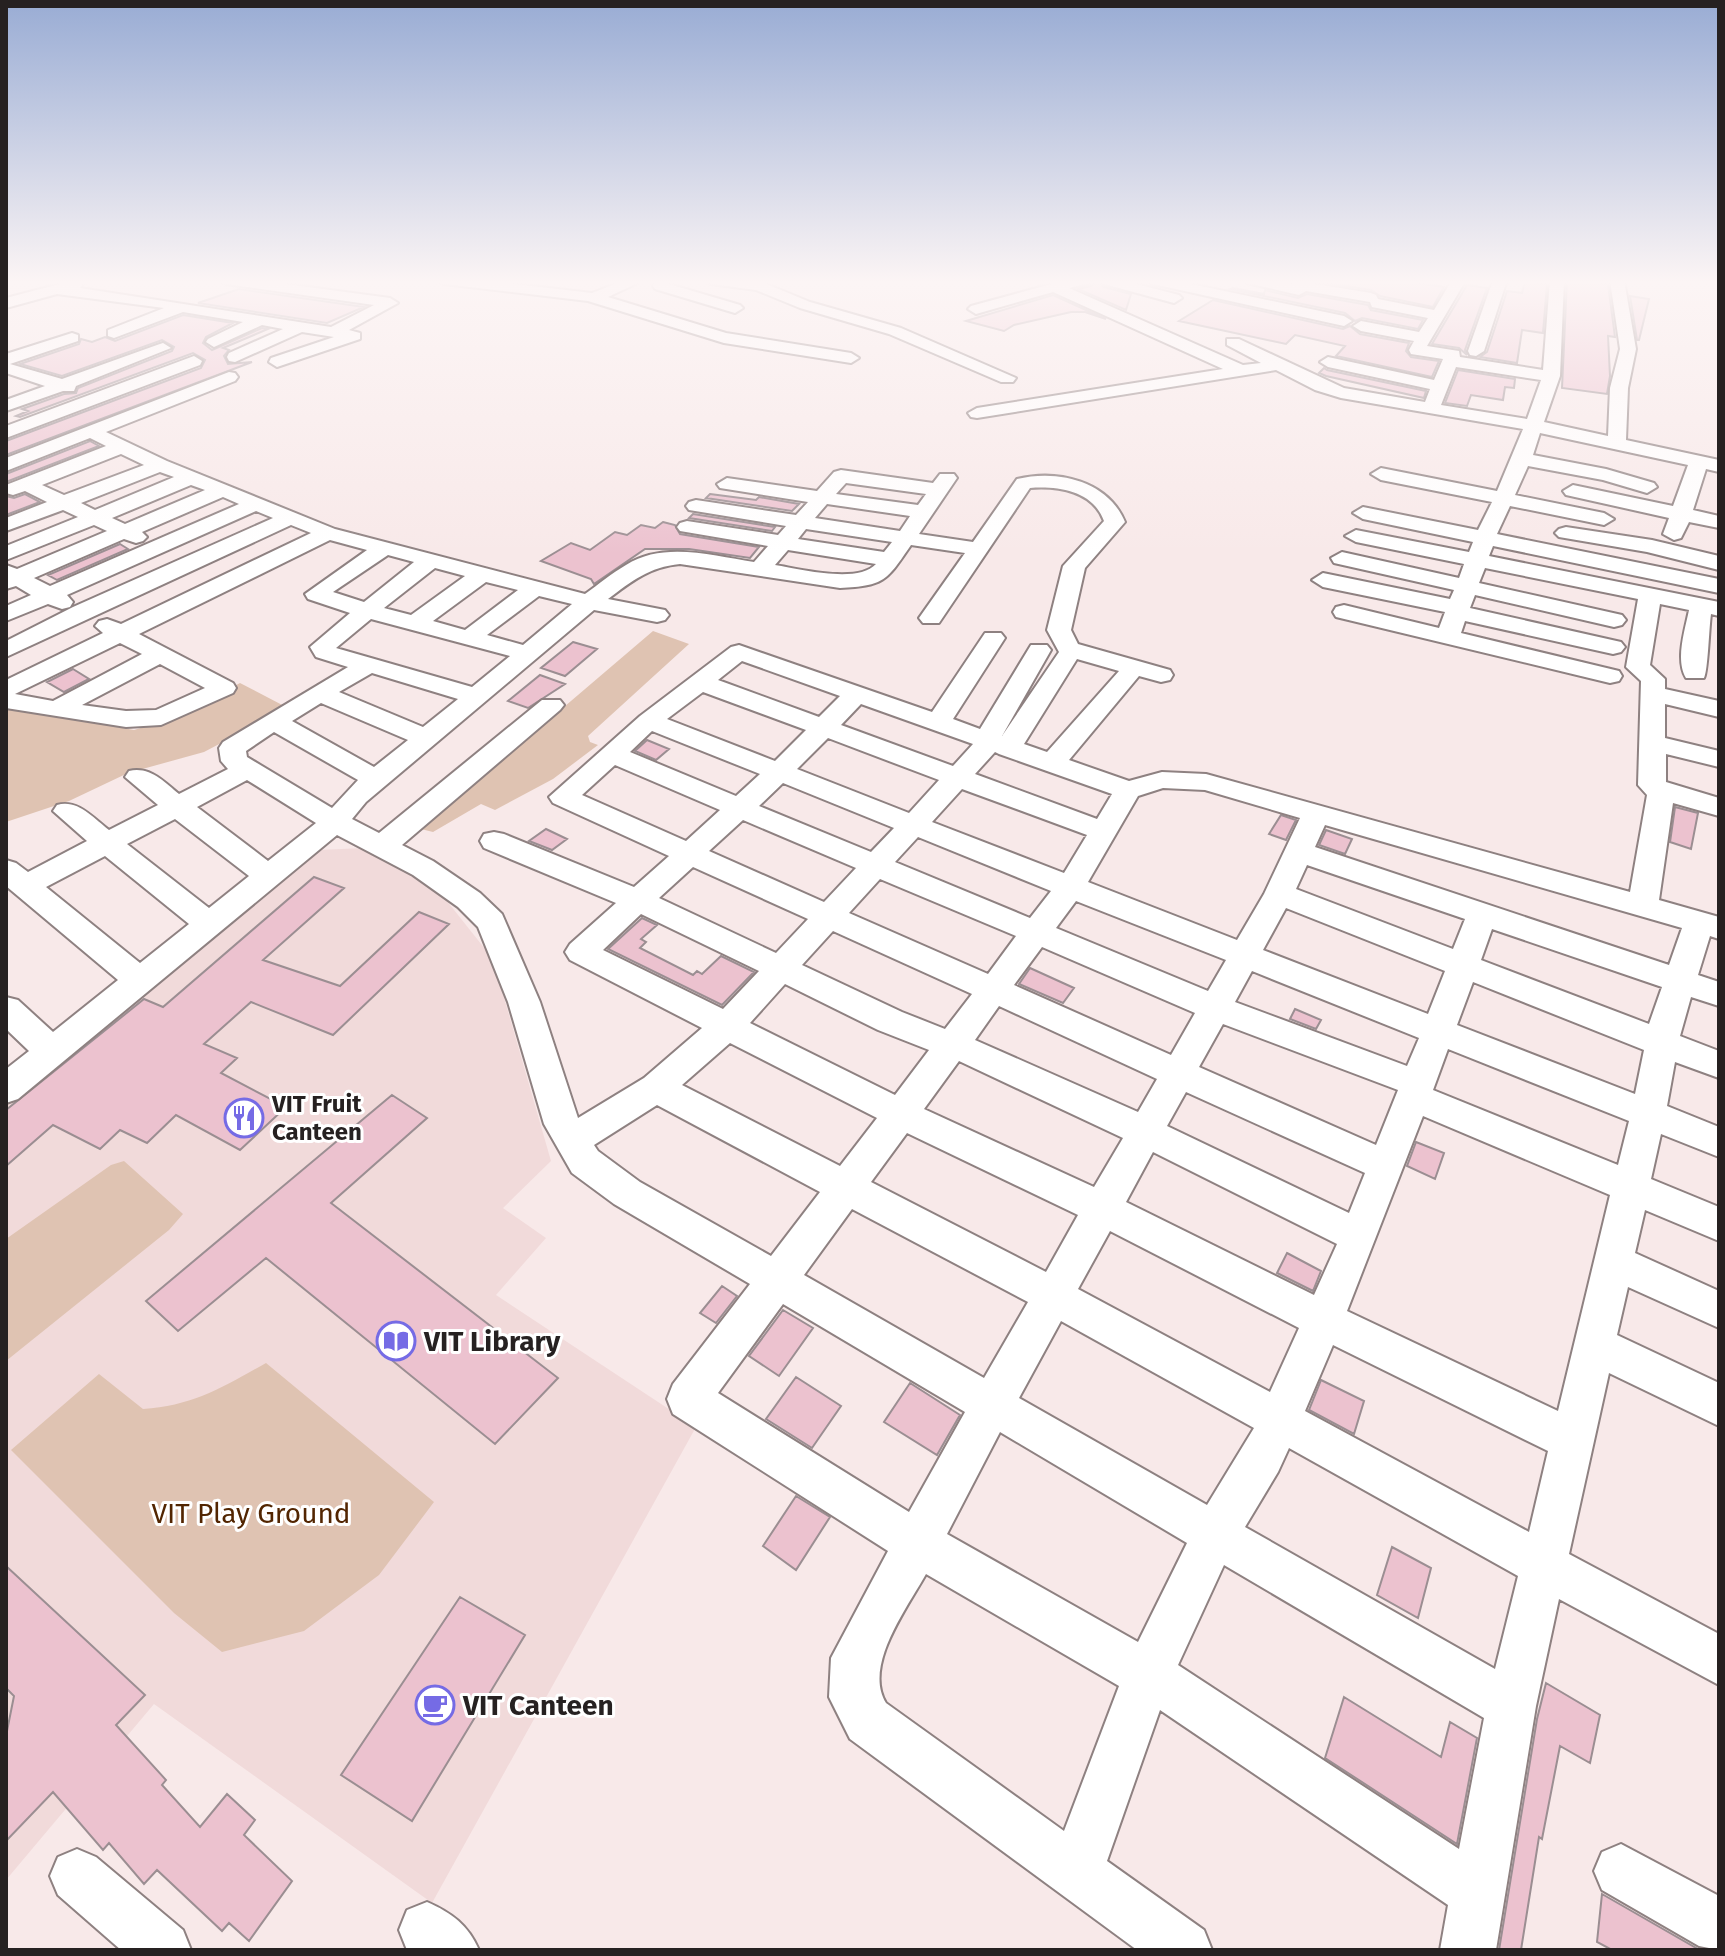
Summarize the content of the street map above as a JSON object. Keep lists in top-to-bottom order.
{
  "parks": ["VIT Play Ground"],
  "places": {
    "restaurant": ["VIT Fruit Canteen"],
    "library": ["VIT Library"],
    "cafe": ["VIT Canteen"]
  }
}
